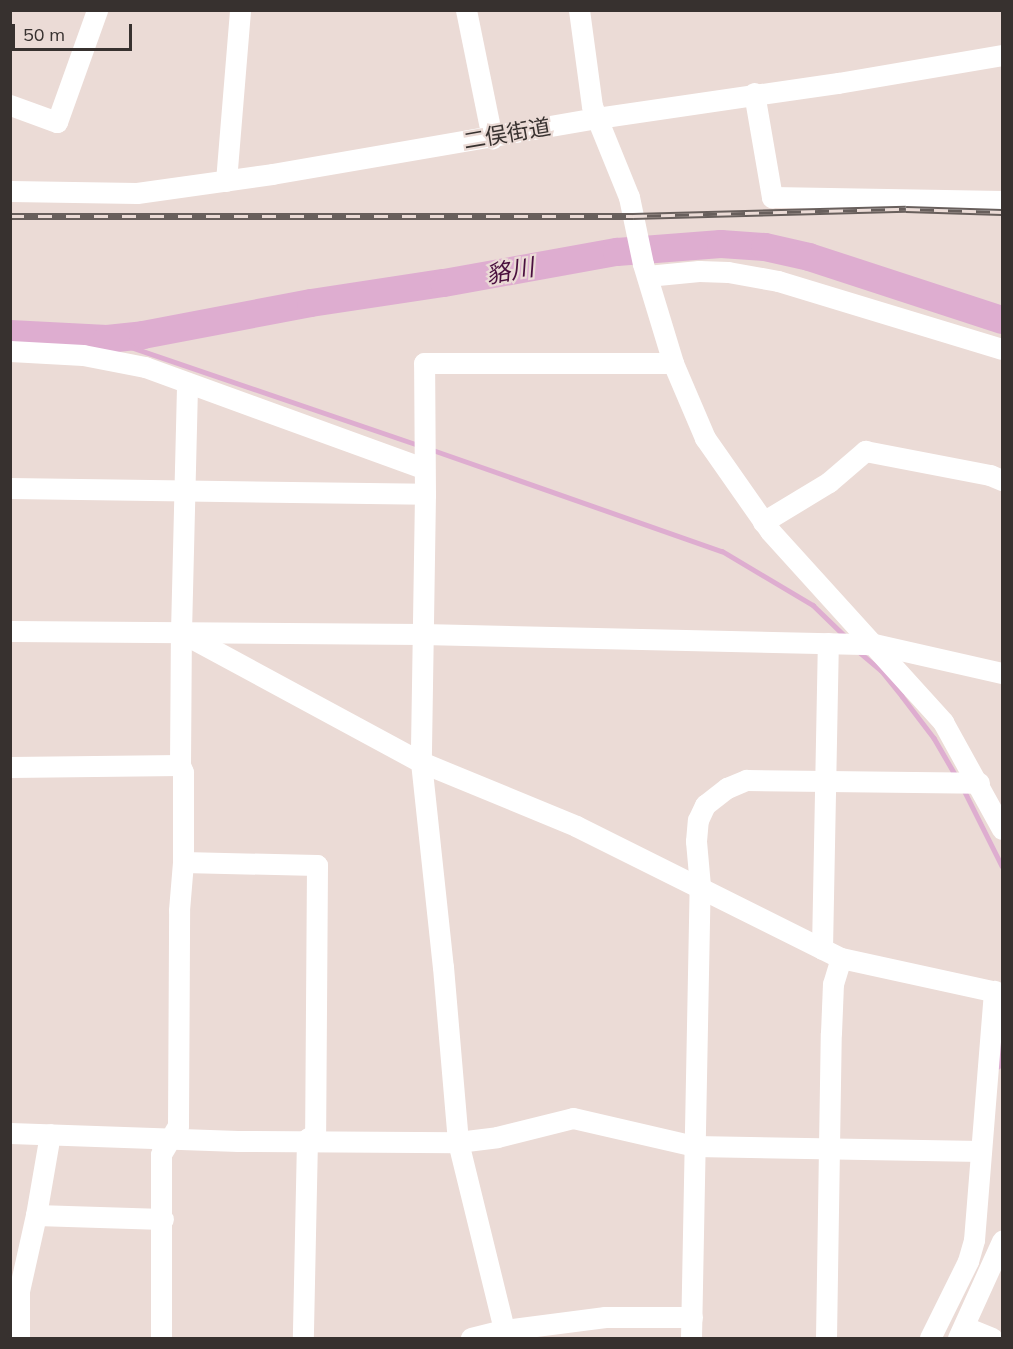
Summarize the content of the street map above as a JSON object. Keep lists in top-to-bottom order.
{
  "streets": {
    "street": ["二俣街道"]
  },
  "water": ["貉川"],
  "scale_bar": "50 m"
}
